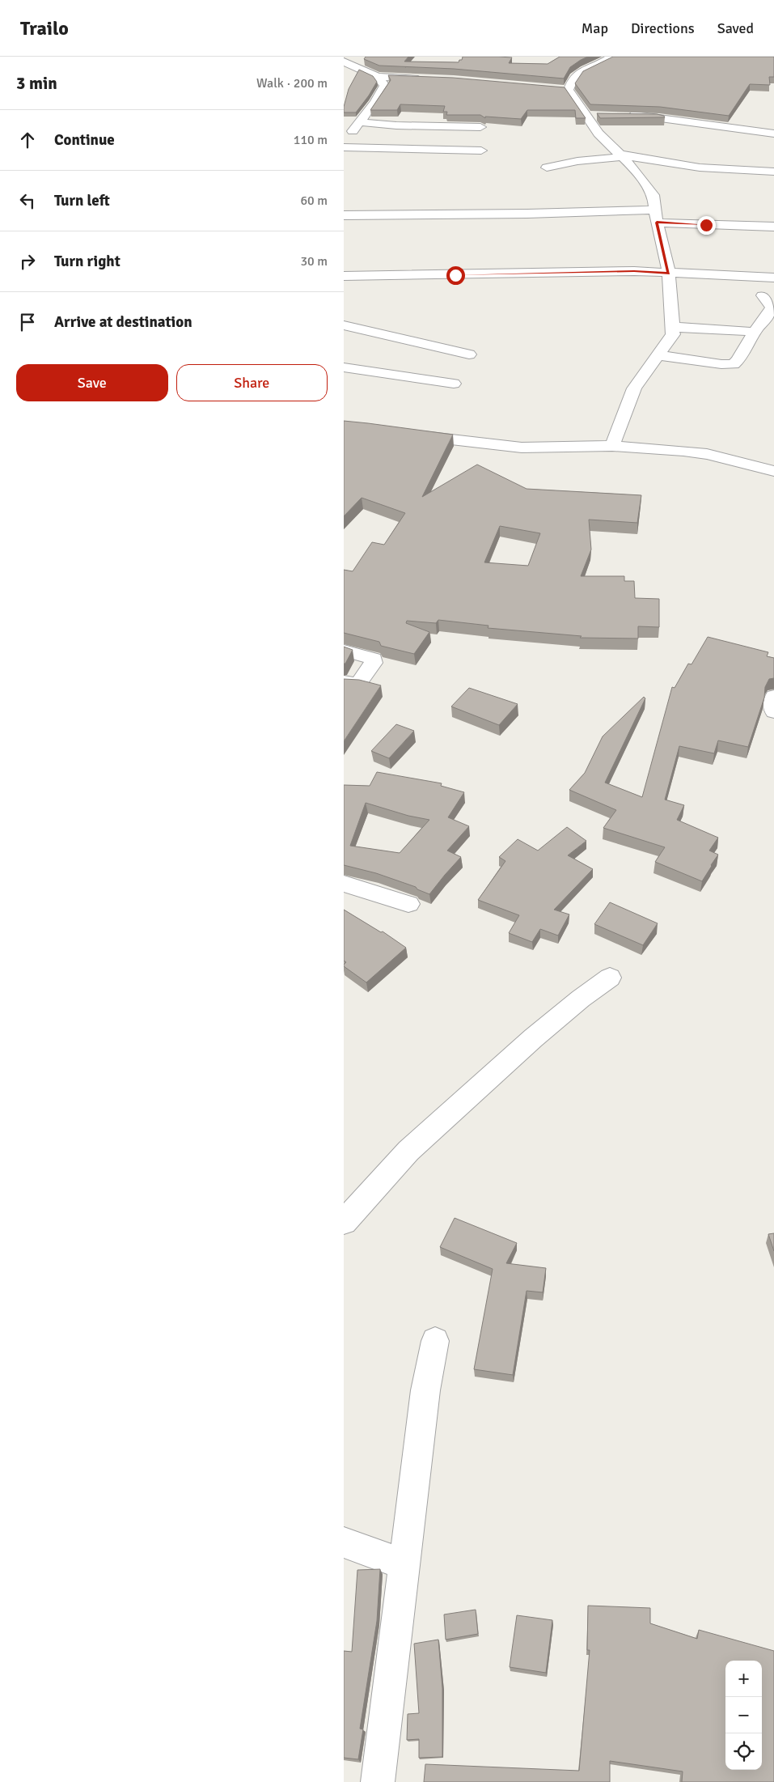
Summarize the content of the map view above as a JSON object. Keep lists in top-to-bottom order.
{
  "page": {
    "header": "Trailo",
    "nav": ["Map", "Directions", "Saved"],
    "heading": ["3 min", "Walk · 200 m"],
    "list": [
      ["Continue", "110 m"],
      ["Turn left", "60 m"],
      ["Turn right", "30 m"],
      "Arrive at destination"
    ],
    "buttons": ["Save", "Share"],
    "map_buttons": ["+", "−"]
  }
}
